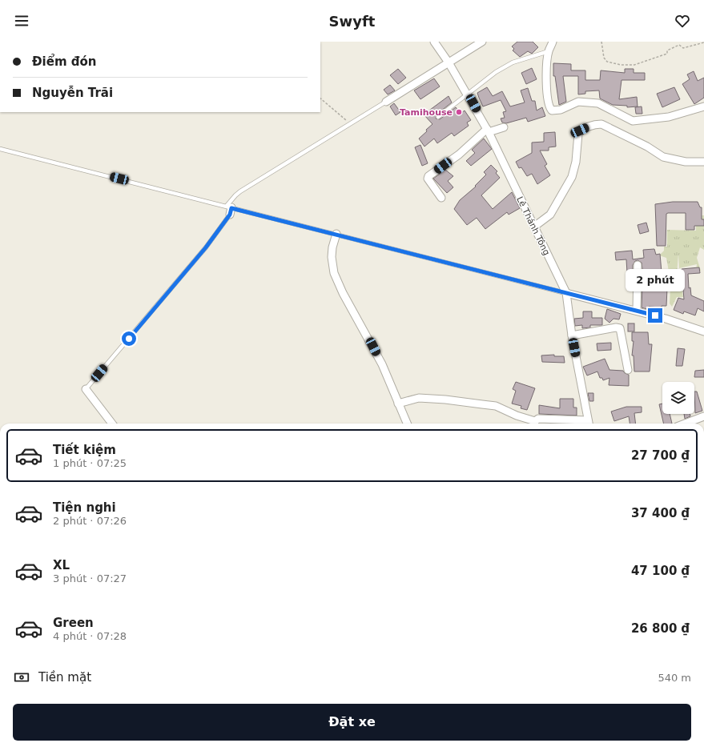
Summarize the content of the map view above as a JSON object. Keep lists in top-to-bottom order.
{
  "streets": {
    "street": ["Lê Thánh Tông"]
  },
  "places": ["Tamihouse"],
  "page": {
    "header": "Swyft",
    "banner": ["Điểm đón", "Nguyễn Trãi"],
    "bubble": "2 phút",
    "list": [
      {
        "name": "Tiết kiệm",
        "note": "1 phút · 07:25",
        "value": "27 700 ₫"
      },
      {
        "name": "Tiện nghi",
        "note": "2 phút · 07:26",
        "value": "37 400 ₫"
      },
      {
        "name": "XL",
        "note": "3 phút · 07:27",
        "value": "47 100 ₫"
      },
      {
        "name": "Green",
        "note": "4 phút · 07:28",
        "value": "26 800 ₫"
      }
    ],
    "pay": ["Tiền mặt", "540 m"],
    "buttons": "Đặt xe"
  }
}
